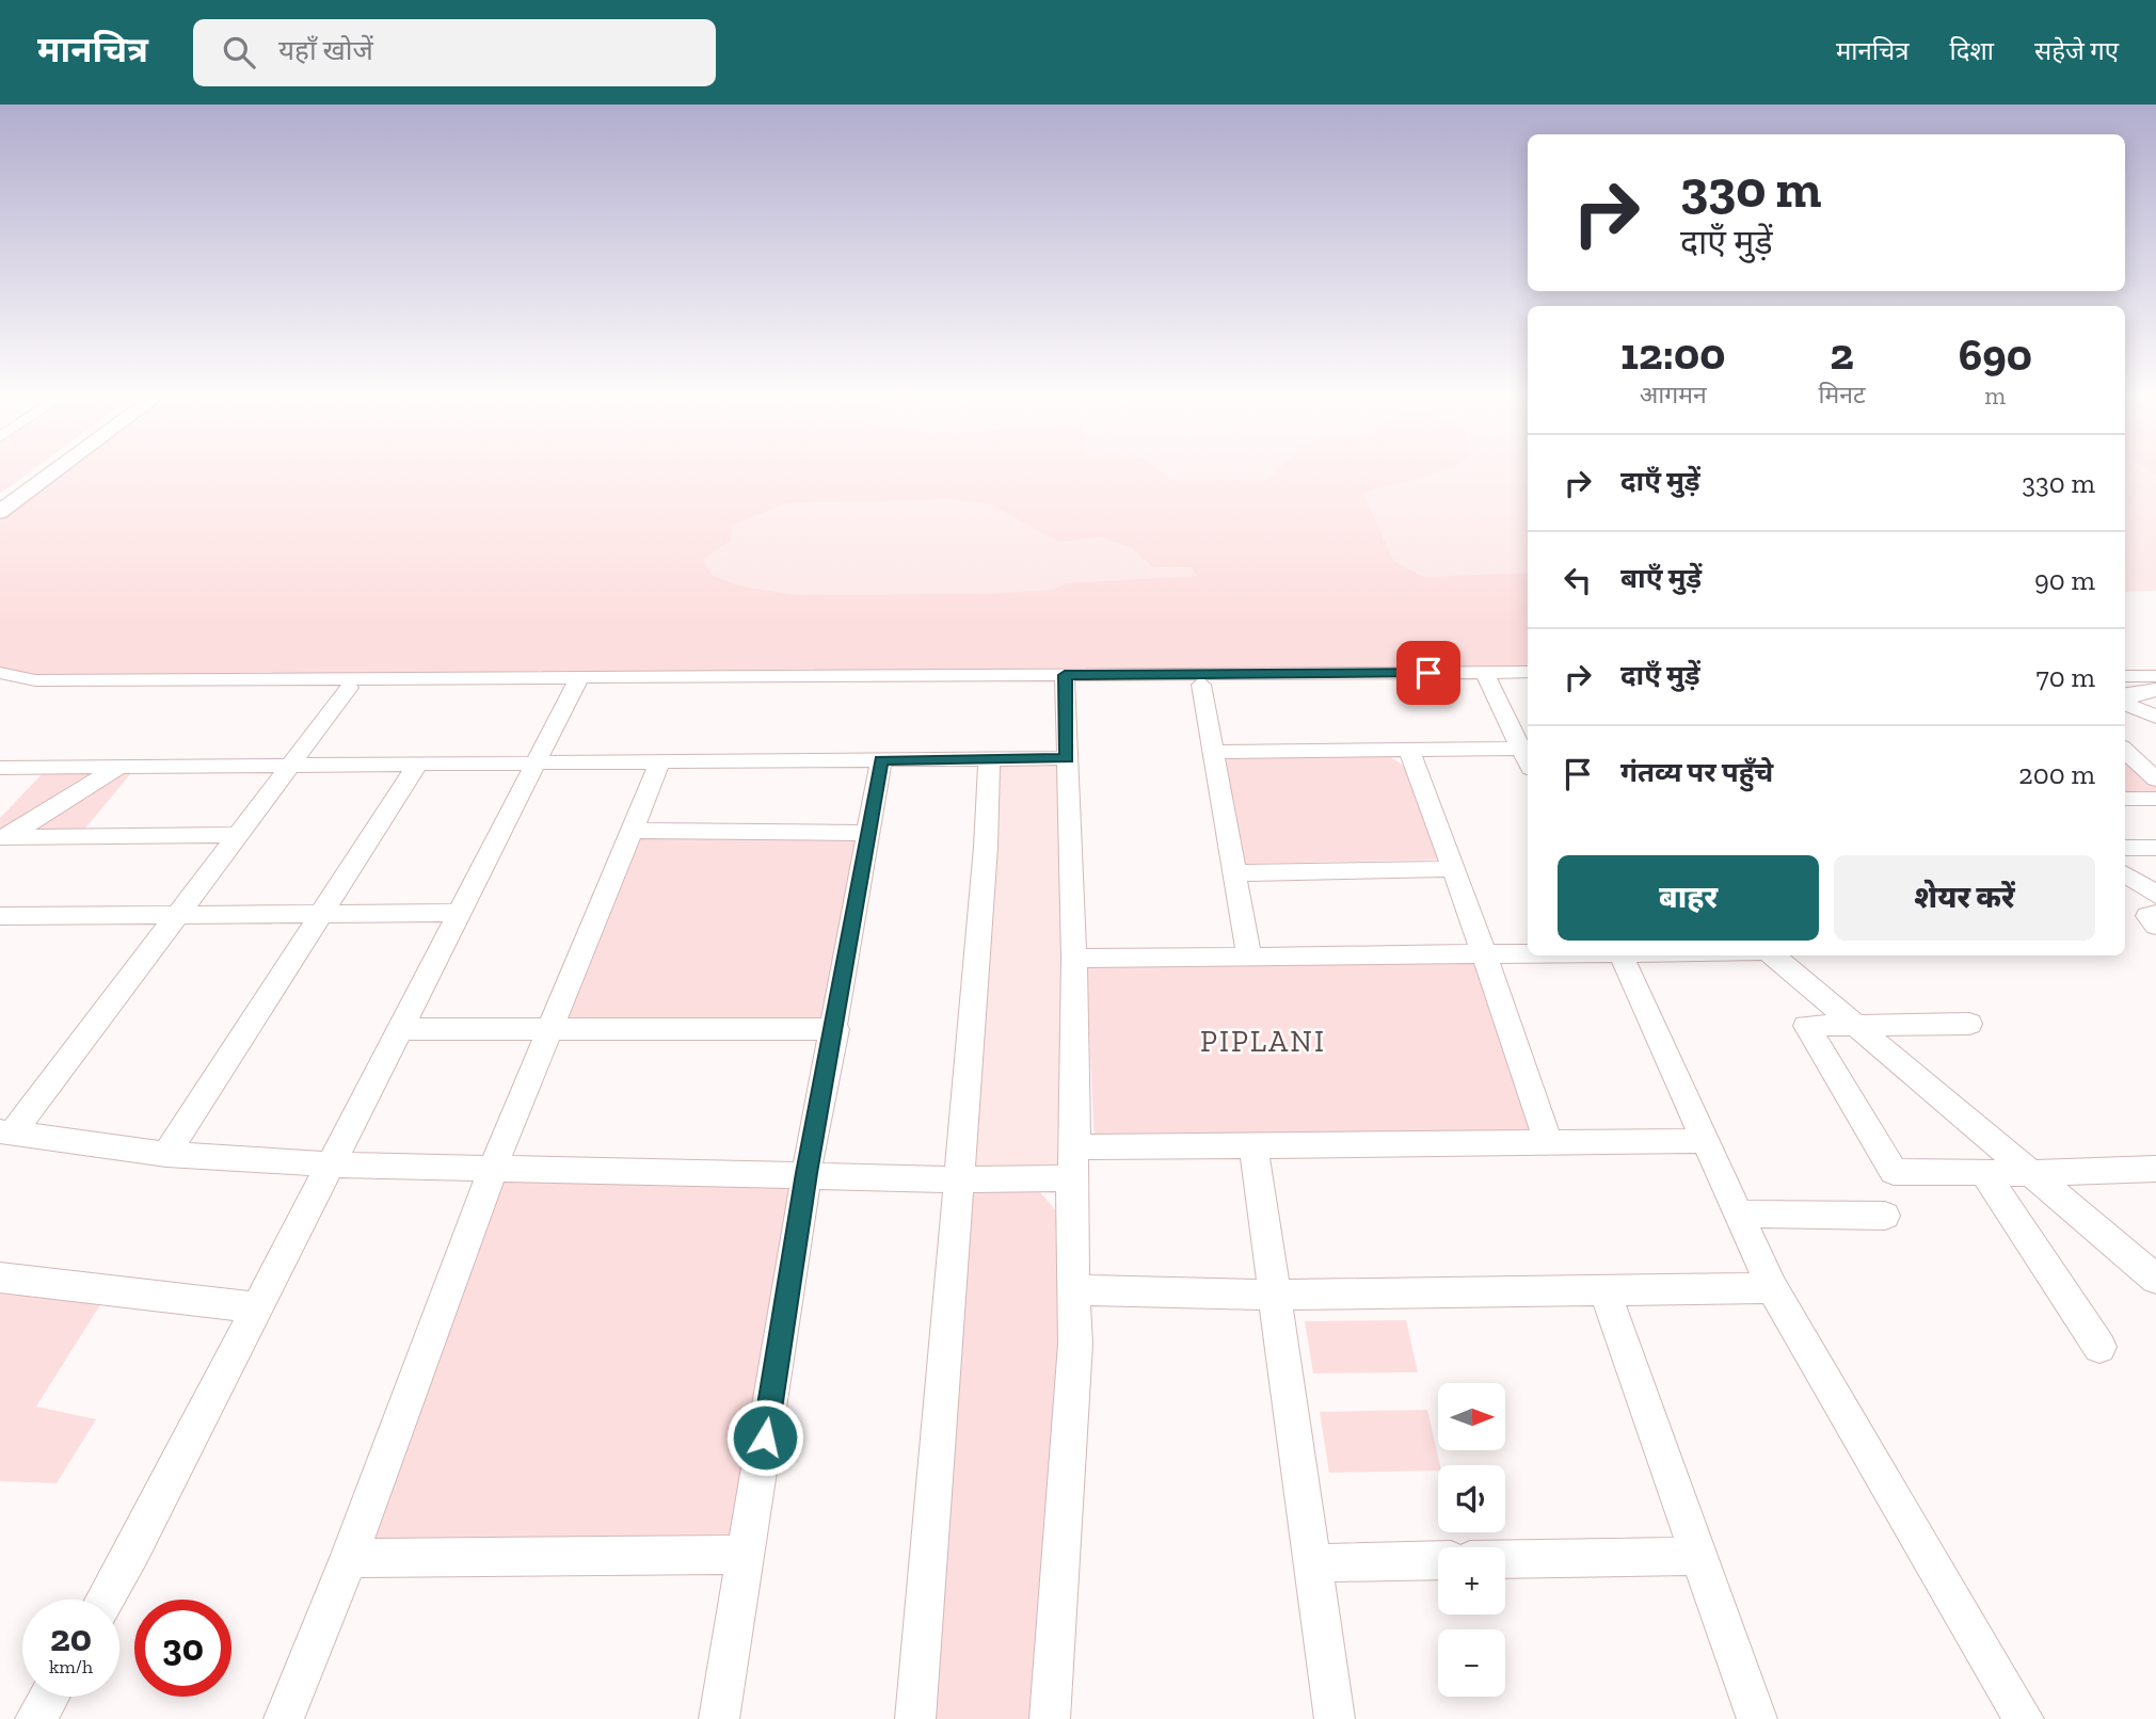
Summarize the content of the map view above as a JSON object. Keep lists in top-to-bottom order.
{
  "districts": ["PIPLANI"],
  "north": "right",
  "page": {
    "header": "मानचित्र",
    "search": "यहाँ खोजें",
    "nav": ["मानचित्र", "दिशा", "सहेजे गए"],
    "turn": ["330 m", "दाएँ मुड़ें"],
    "eta": [
      "12:00",
      "आगमन",
      "2",
      "मिनट",
      "690",
      "m"
    ],
    "list": [
      {
        "name": "दाएँ मुड़ें",
        "value": "330 m"
      },
      {
        "name": "बाएँ मुड़ें",
        "value": "90 m"
      },
      {
        "name": "दाएँ मुड़ें",
        "value": "70 m"
      },
      {
        "name": "गंतव्य पर पहुँचे",
        "value": "200 m"
      }
    ],
    "buttons": ["बाहर", "शेयर करें"],
    "map_buttons": ["+", "−"],
    "speed": "20 km/h",
    "limit": "30"
  }
}
